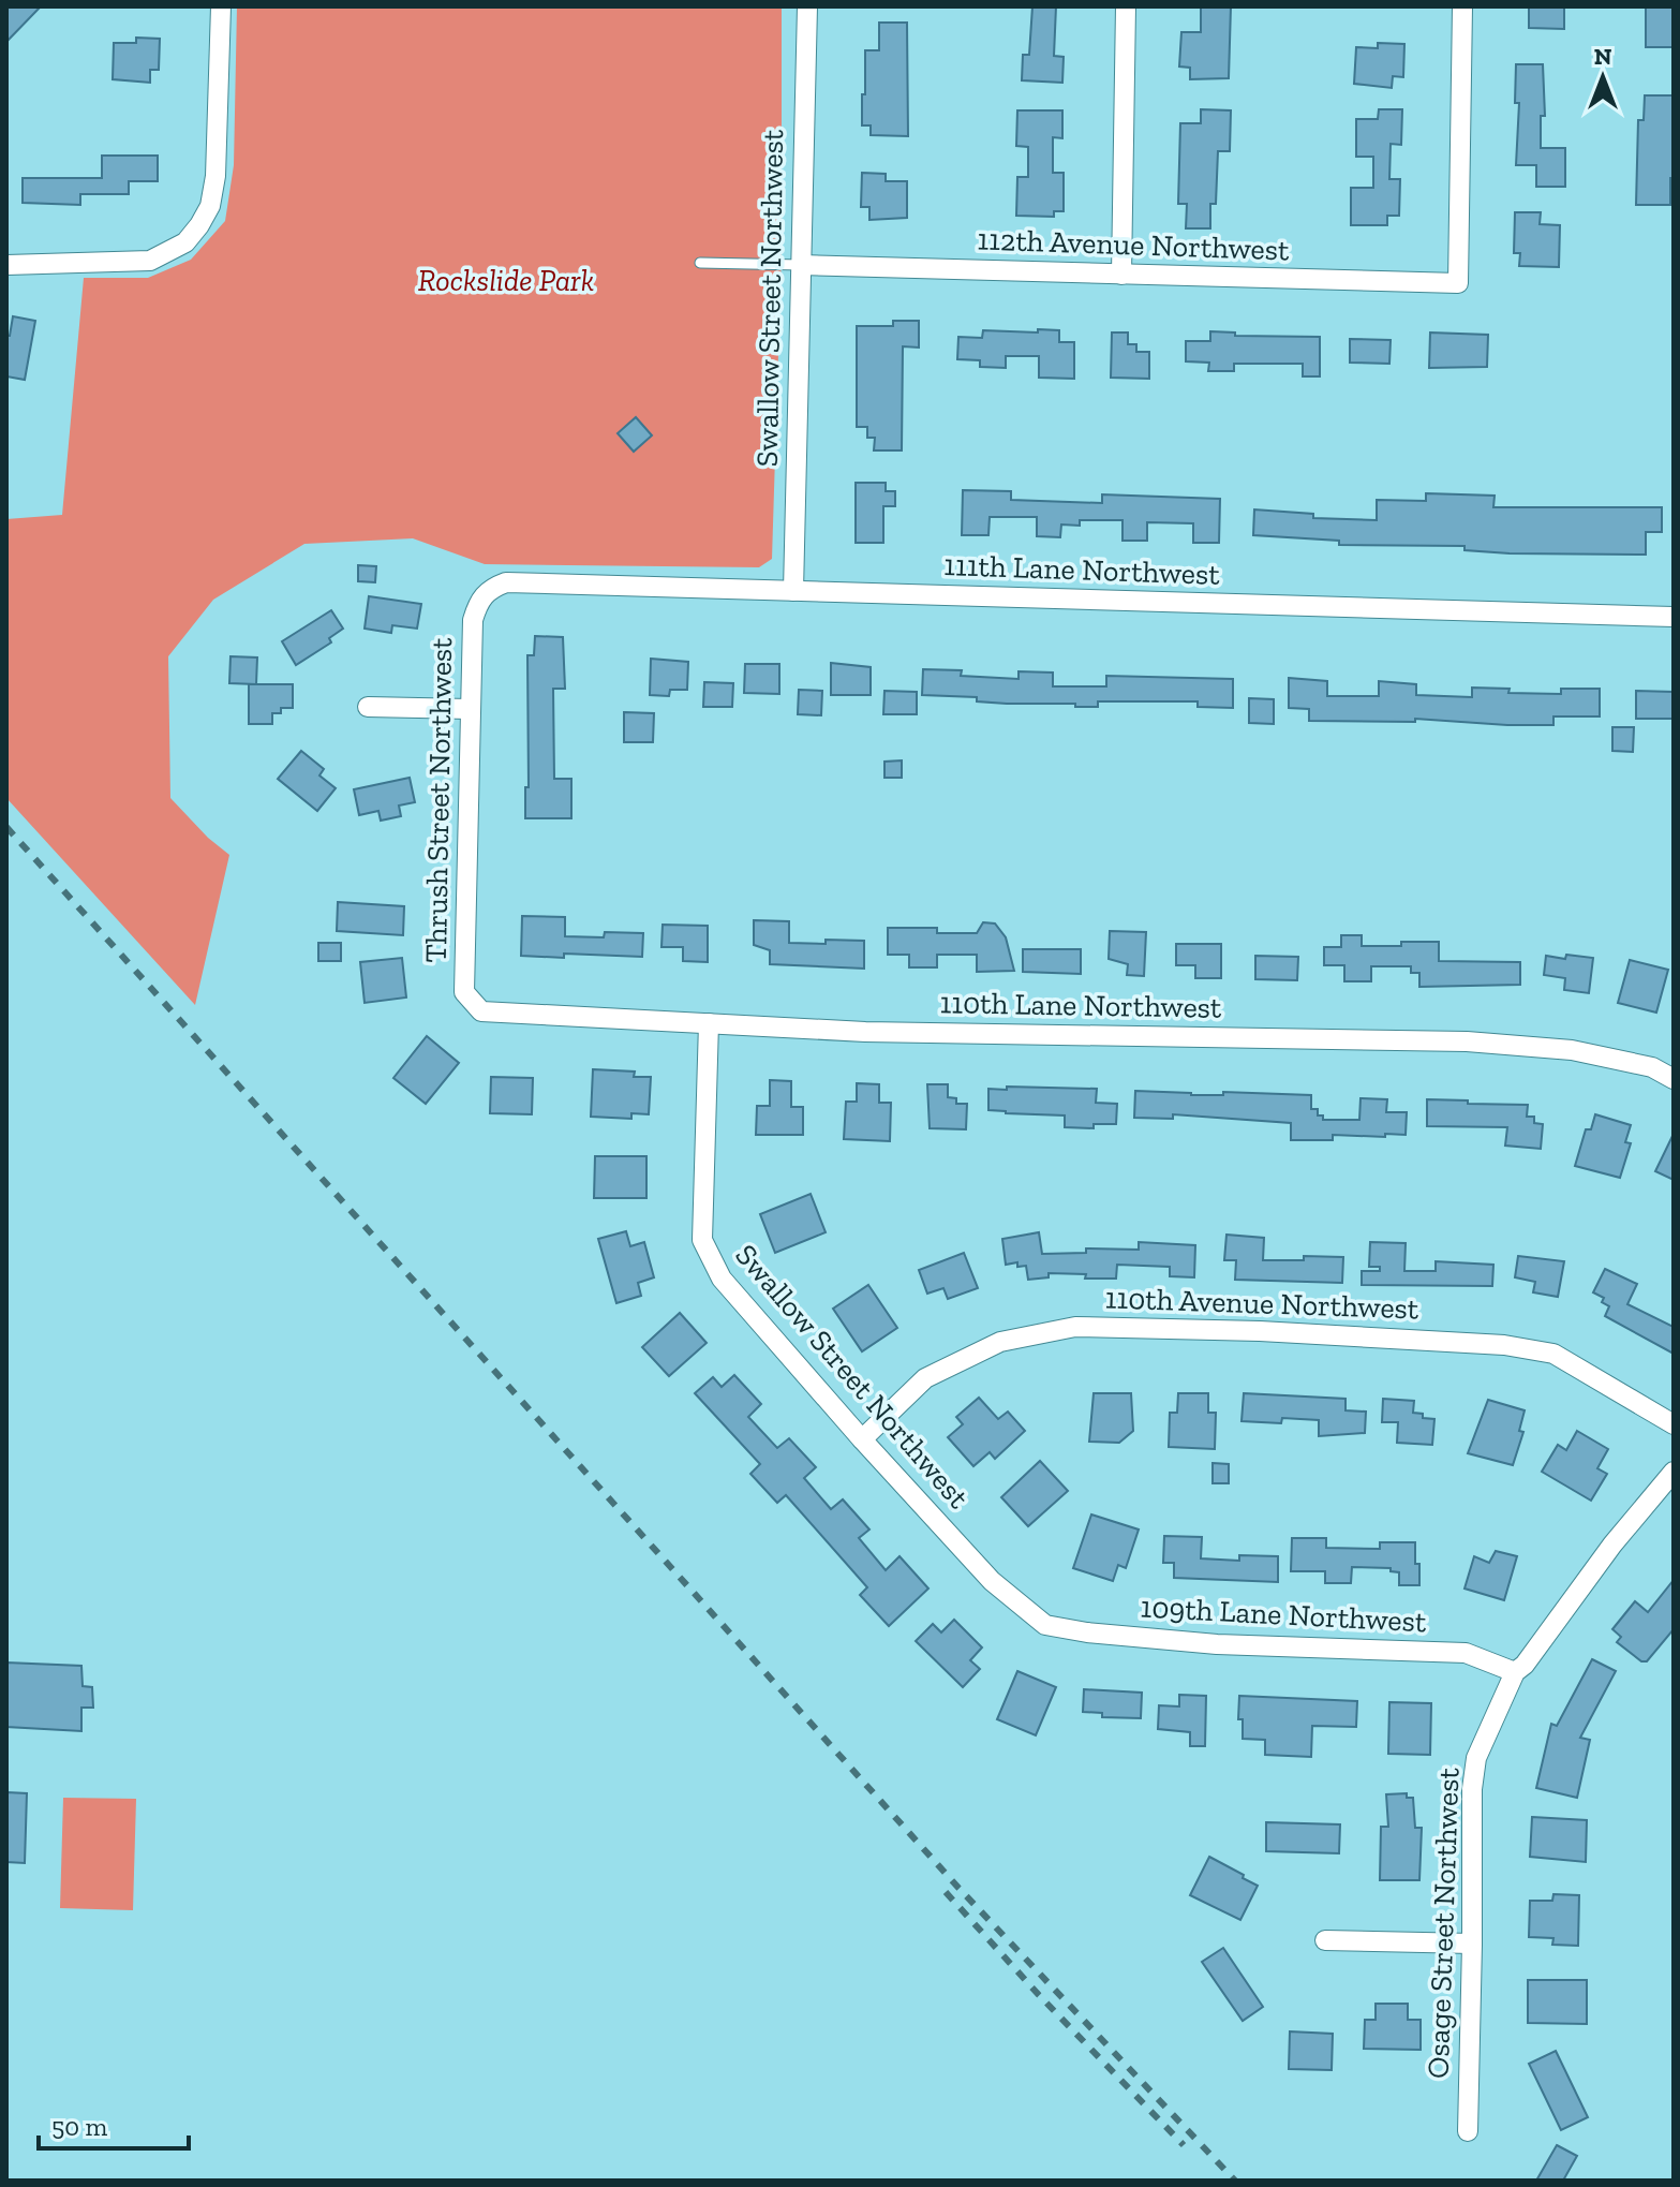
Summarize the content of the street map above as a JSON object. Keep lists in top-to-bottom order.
{
  "streets": {
    "street": [
      "112th Avenue Northwest",
      "Swallow Street Northwest",
      "111th Lane Northwest",
      "Thrush Street Northwest",
      "110th Lane Northwest",
      "110th Avenue Northwest",
      "109th Lane Northwest",
      "Osage Street Northwest"
    ]
  },
  "crossings": [
    ["112th Avenue Northwest", "Swallow Street Northwest"],
    ["Swallow Street Northwest", "111th Lane Northwest"],
    ["Swallow Street Northwest", "110th Lane Northwest"],
    ["Swallow Street Northwest", "110th Avenue Northwest"],
    ["Swallow Street Northwest", "109th Lane Northwest"],
    ["111th Lane Northwest", "Thrush Street Northwest"],
    ["Thrush Street Northwest", "110th Lane Northwest"],
    ["109th Lane Northwest", "Osage Street Northwest"]
  ],
  "parks": ["Rockslide Park"],
  "scale_bar": "50 m",
  "north": "top"
}
